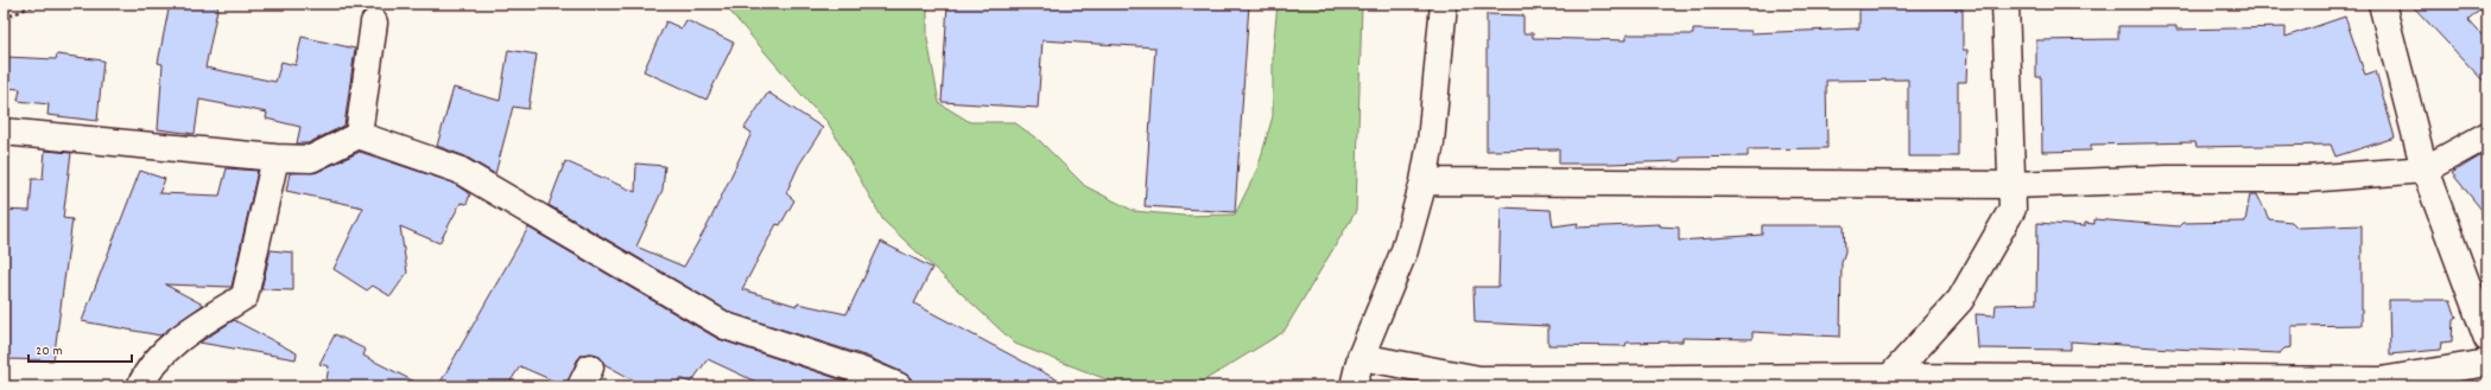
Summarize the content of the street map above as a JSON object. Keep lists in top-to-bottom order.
{
  "scale_bar": "20 m"
}
